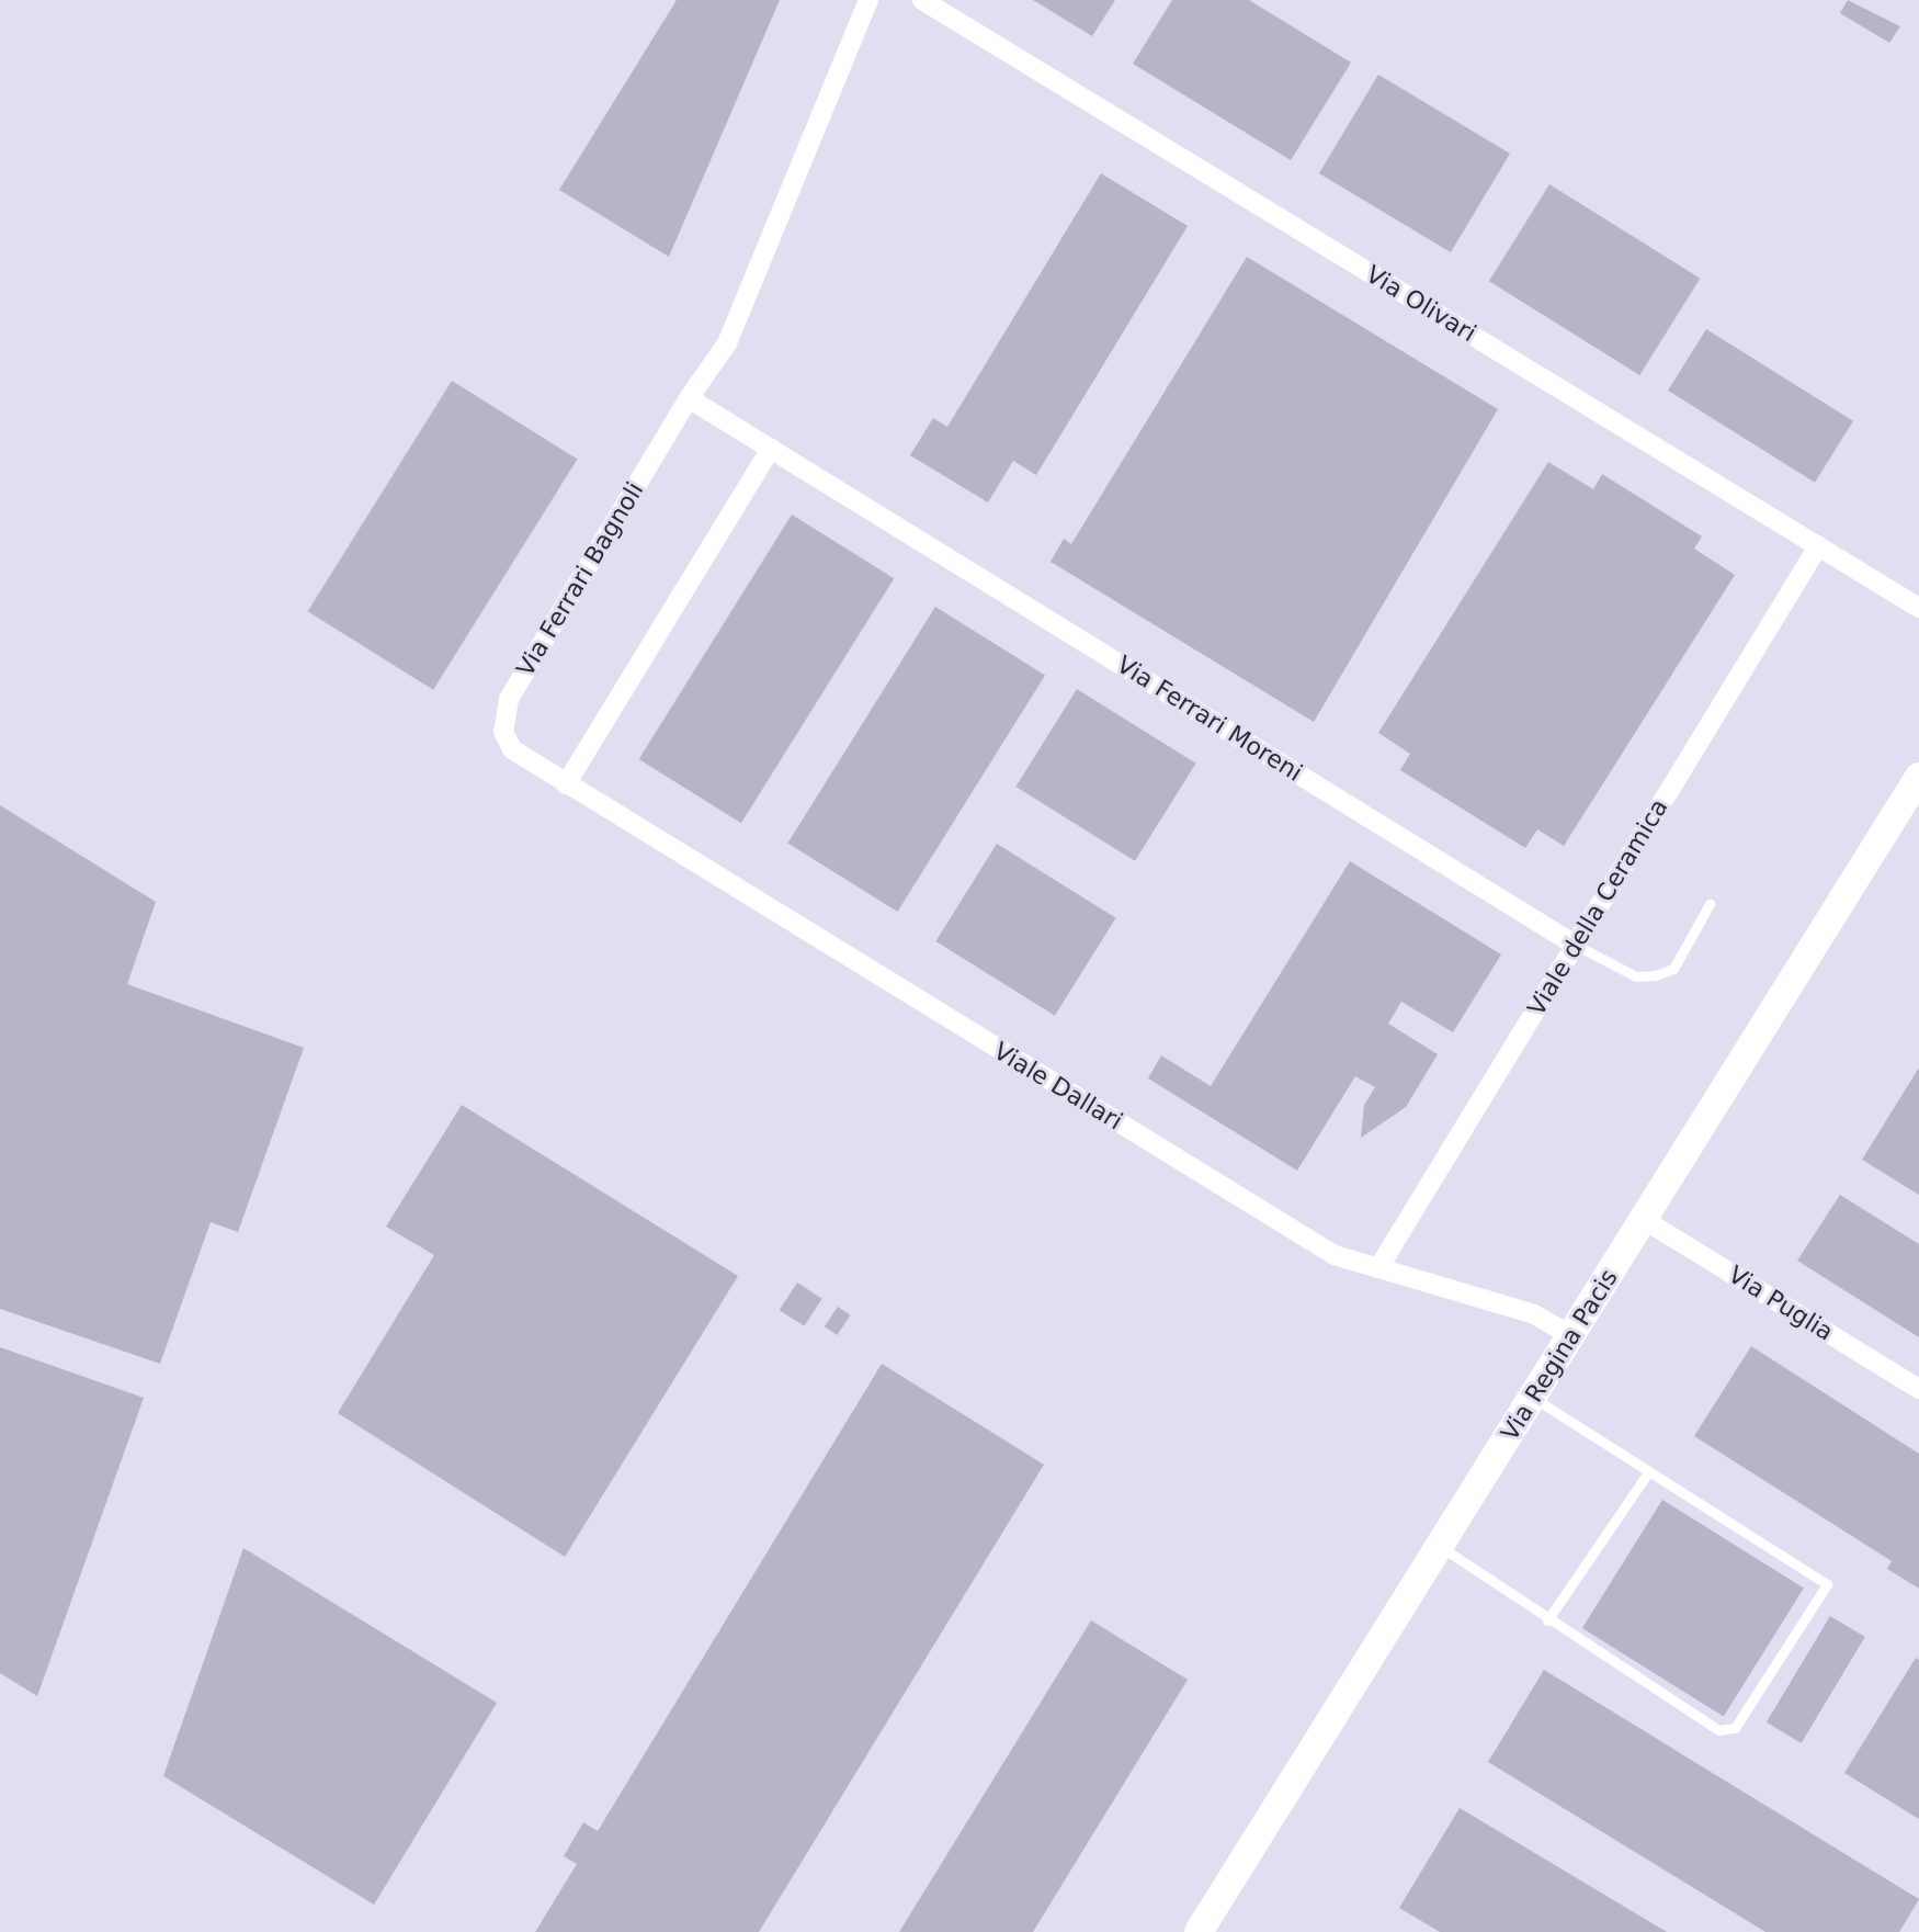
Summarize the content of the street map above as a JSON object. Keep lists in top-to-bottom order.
{
  "streets": {
    "street": [
      "Via Olivari",
      "Via Ferrari Bagnoli",
      "Via Ferrari Moreni",
      "Viale della Ceramica",
      "Viale Dallari",
      "Via Puglia",
      "Via Regina Pacis"
    ]
  },
  "crossings": [
    ["Via Olivari", "Viale della Ceramica"],
    ["Via Ferrari Bagnoli", "Via Ferrari Moreni"],
    ["Via Ferrari Bagnoli", "Viale Dallari"],
    ["Via Ferrari Moreni", "Viale della Ceramica"],
    ["Viale della Ceramica", "Viale Dallari"],
    ["Viale Dallari", "Via Regina Pacis"],
    ["Via Puglia", "Via Regina Pacis"]
  ]
}
